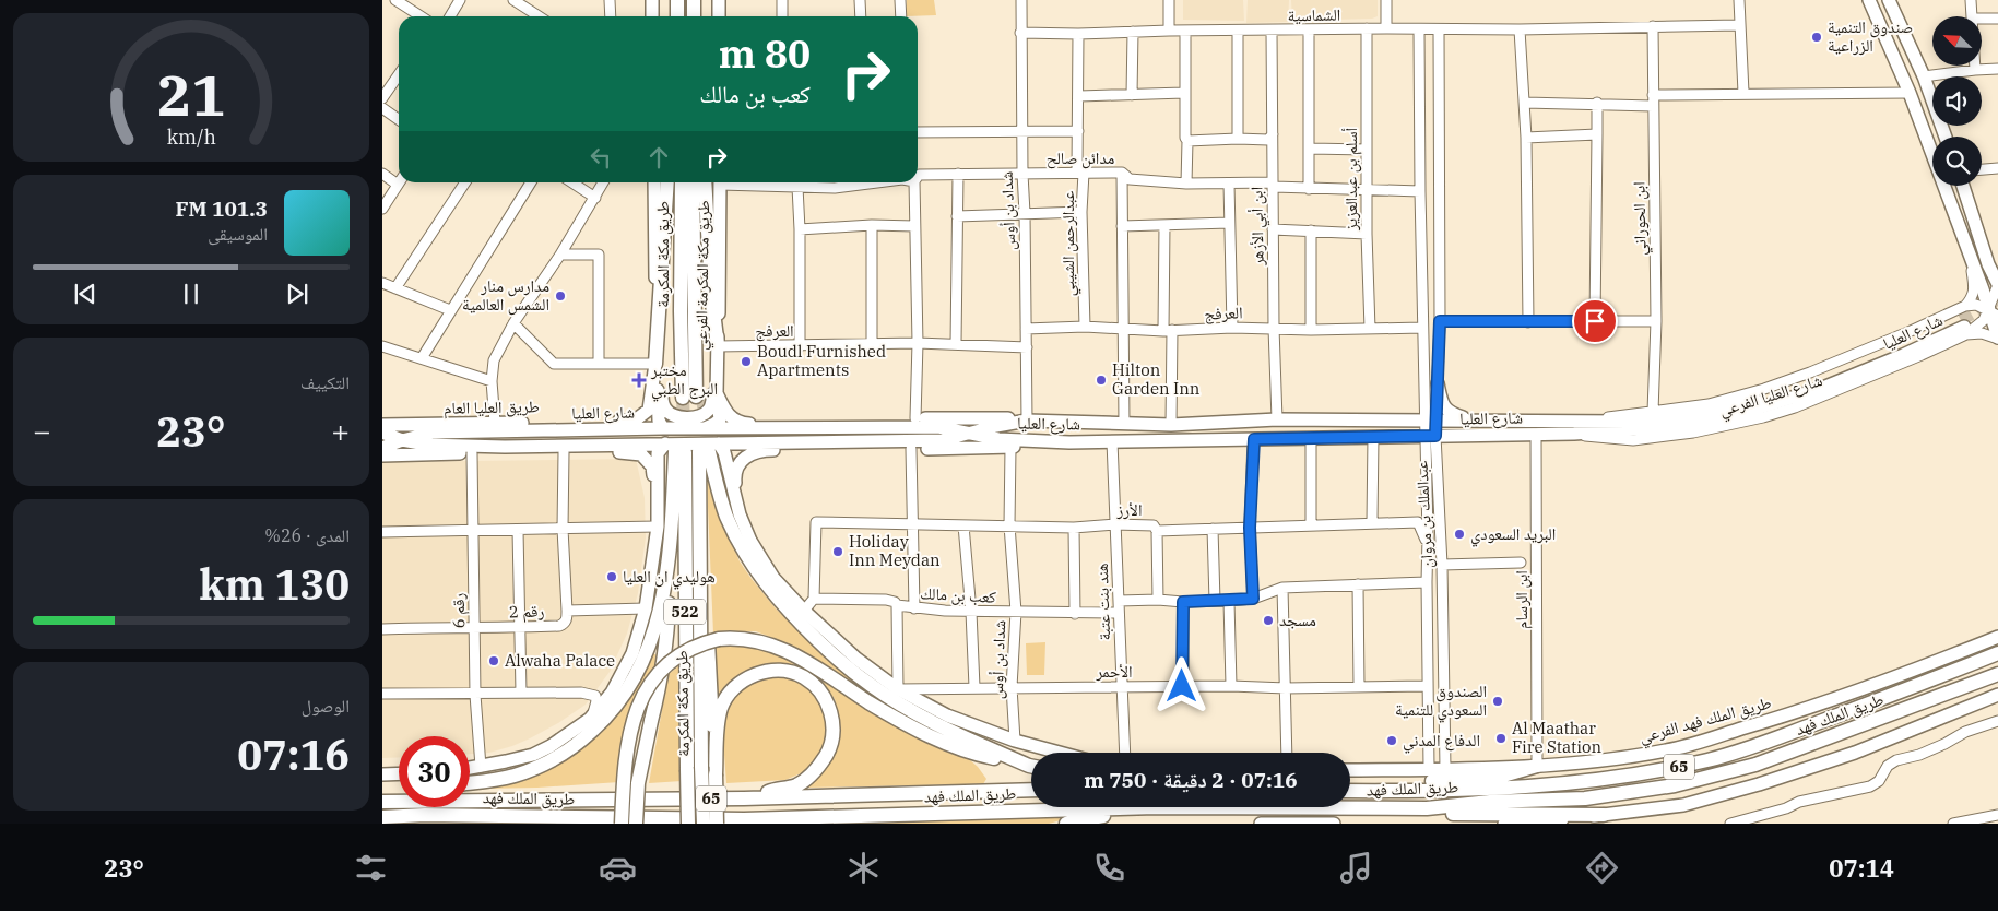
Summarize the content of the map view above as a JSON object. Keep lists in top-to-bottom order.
{
  "streets": {
    "highway": [
      "طريق مكة المكرمة",
      "522",
      "طريق الملك فهد",
      "65"
    ],
    "main road": [
      "طريق مكة المكرمة الفرعي",
      "شارع العليا",
      "طريق العليا العام",
      "طريق الملك فهد الفرعي"
    ],
    "street": [
      "الشماسية",
      "مدائن صالح",
      "أسلم بن عبدالعزيز",
      "شداد بن أوس",
      "ابن الحوراني",
      "ابن أبي الأزهر",
      "عبدالرحمن الشيبي",
      "العرفج",
      "شارع العليا الفرعي",
      "الأرز",
      "عبدالملك بن مروان",
      "كعب بن مالك",
      "ابن الرسام",
      "هند بنت عتبة",
      "رقم 6",
      "رقم 2",
      "الأحمر"
    ]
  },
  "crossings": [
    ["الشماسية", "أسلم بن عبدالعزيز"],
    ["الشماسية", "شداد بن أوس"],
    ["الشماسية", "ابن الحوراني"],
    ["الشماسية", "ابن أبي الأزهر"],
    ["الشماسية", "عبدالرحمن الشيبي"],
    ["الشماسية", "عبدالملك بن مروان"],
    ["مدائن صالح", "أسلم بن عبدالعزيز"],
    ["مدائن صالح", "شداد بن أوس"],
    ["مدائن صالح", "ابن أبي الأزهر"],
    ["مدائن صالح", "عبدالرحمن الشيبي"],
    ["مدائن صالح", "عبدالملك بن مروان"],
    ["أسلم بن عبدالعزيز", "العرفج"],
    ["شداد بن أوس", "العرفج"],
    ["شداد بن أوس", "شارع العليا"],
    ["شداد بن أوس", "الأرز"],
    ["شداد بن أوس", "كعب بن مالك"],
    ["شداد بن أوس", "الأحمر"],
    ["ابن الحوراني", "شارع العليا الفرعي"],
    ["ابن أبي الأزهر", "العرفج"],
    ["ابن أبي الأزهر", "شارع العليا"],
    ["عبدالرحمن الشيبي", "العرفج"],
    ["طريق مكة المكرمة", "شارع العليا"],
    ["طريق مكة المكرمة الفرعي", "العرفج"],
    ["طريق مكة المكرمة الفرعي", "شارع العليا"],
    ["العرفج", "عبدالملك بن مروان"],
    ["شارع العليا", "شارع العليا الفرعي"],
    ["شارع العليا", "عبدالملك بن مروان"],
    ["شارع العليا", "ابن الرسام"],
    ["شارع العليا", "هند بنت عتبة"],
    ["الأرز", "عبدالملك بن مروان"],
    ["الأرز", "كعب بن مالك"],
    ["الأرز", "هند بنت عتبة"],
    ["عبدالملك بن مروان", "الأحمر"],
    ["عبدالملك بن مروان", "طريق الملك فهد الفرعي"],
    ["كعب بن مالك", "هند بنت عتبة"],
    ["ابن الرسام", "طريق الملك فهد الفرعي"],
    ["هند بنت عتبة", "الأحمر"],
    ["رقم 6", "رقم 2"]
  ],
  "places": {
    "other": [
      "صندوق التنمية الزراعية",
      "مدارس منار الشمس العالمية",
      "Boudl Furnished Apartments",
      "Hilton Garden Inn",
      "البريد السعودي",
      "Holiday Inn Meydan",
      "هوليدي ان العليا",
      "مسجد",
      "Alwaha Palace",
      "الصندوق السعودي للتنمية",
      "Al Maathar Fire Station",
      "الدفاع المدني"
    ],
    "health": ["مختبر البرج الطبي"]
  },
  "north": "top left",
  "page": {
    "turn": ["80 m", "كعب بن مالك"],
    "song": ["101.3 FM", "الموسيقى"],
    "tile": [
      "التكييف",
      ["المدى · 26%", "130 km"],
      ["الوصول", "07:16"]
    ],
    "heat": ["−", "23°", "+"],
    "limit": "30",
    "trip": "07:16 · 2 دقيقة · 750 m",
    "tabs": ["07:14", "23°"],
    "gauge": ["21", "km/h"]
  }
}
